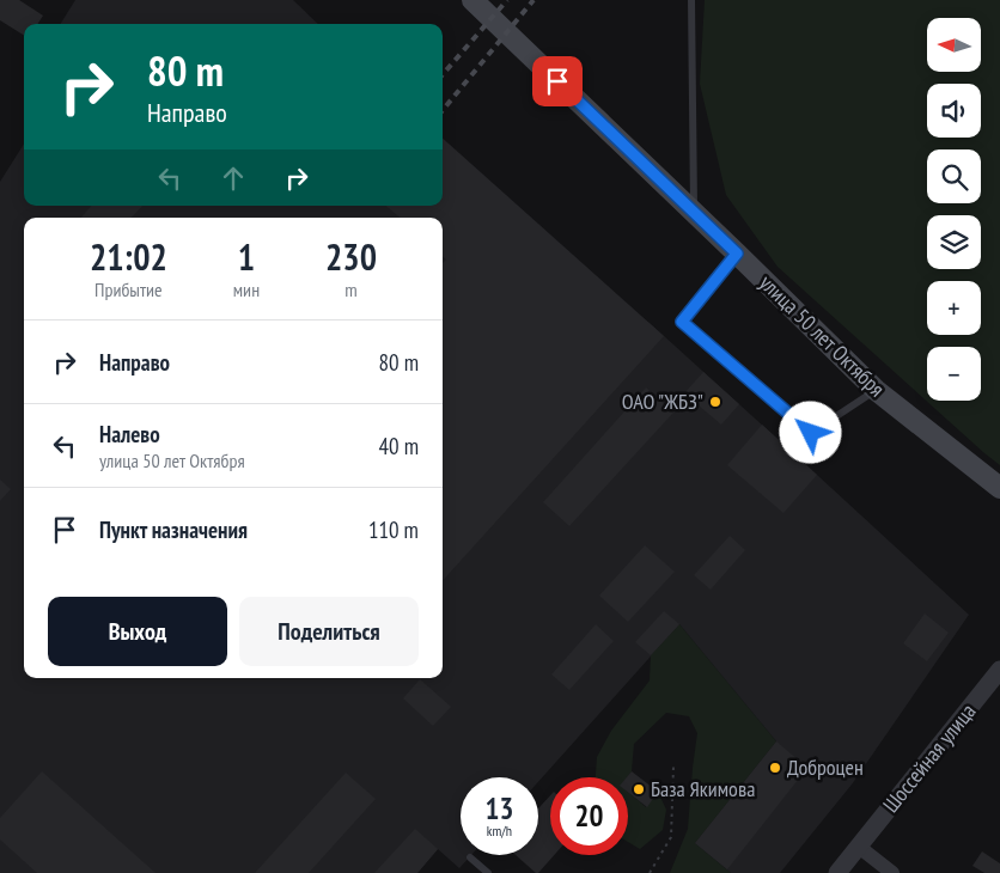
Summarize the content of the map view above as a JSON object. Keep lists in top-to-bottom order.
{
  "streets": {
    "main road": ["улица 50 лет Октября"],
    "street": ["Шоссейная улица"]
  },
  "places": ["ОАО \"ЖБЗ\"", "Доброцен", "База Якимова"],
  "north": "left",
  "page": {
    "map_buttons": ["+", "−"],
    "turn": ["80 m", "Направо"],
    "eta": [
      "21:02",
      "Прибытие",
      "1",
      "мин",
      "230",
      "m"
    ],
    "list": [
      {
        "name": "Направо",
        "value": "80 m"
      },
      {
        "name": "Налево",
        "note": "улица 50 лет Октября",
        "value": "40 m"
      },
      {
        "name": "Пункт назначения",
        "value": "110 m"
      }
    ],
    "buttons": ["Выход", "Поделиться"],
    "speed": "13 km/h",
    "limit": "20"
  }
}
